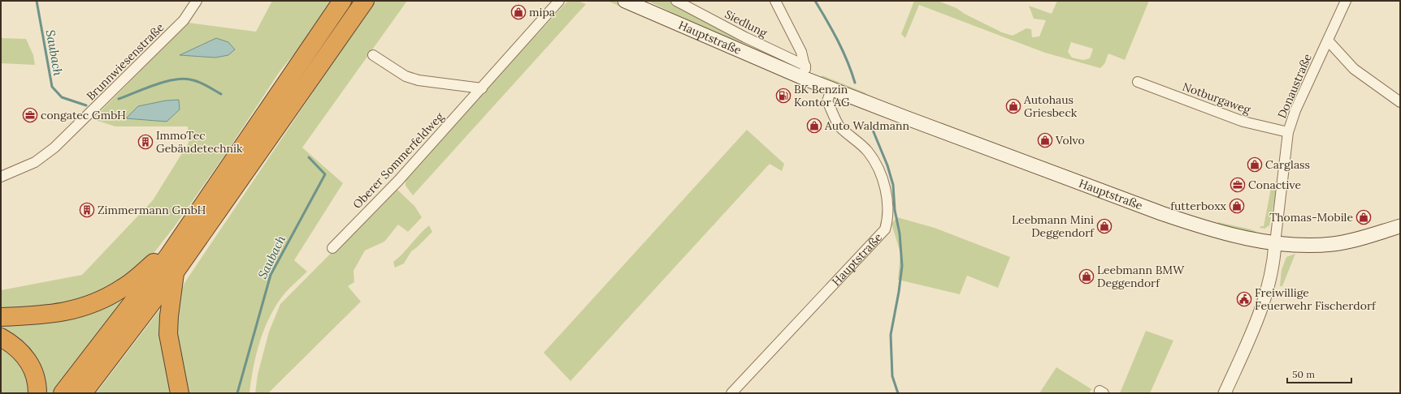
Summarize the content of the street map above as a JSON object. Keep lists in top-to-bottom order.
{
  "streets": {
    "main road": ["Hauptstraße"],
    "street": [
      "Siedlung",
      "Brunnwiesenstraße",
      "Donaustraße",
      "Notburgaweg",
      "Oberer Sommerfeldweg"
    ]
  },
  "crossings": [
    ["Siedlung", "Hauptstraße"],
    ["Hauptstraße", "Donaustraße"],
    ["Donaustraße", "Notburgaweg"]
  ],
  "water": ["Saubach"],
  "places": {
    "shop": [
      "mipa",
      "Autohaus Griesbeck",
      "Auto Waldmann",
      "Volvo",
      "Carglass",
      "futterboxx",
      "Thomas-Mobile",
      "Leebmann Mini Deggendorf",
      "Leebmann BMW Deggendorf"
    ],
    "fuel station": ["BK Benzin Kontor AG"],
    "office": ["congatec GmbH", "Conactive"],
    "building": ["ImmoTec Gebäudetechnik", "Zimmermann GmbH"],
    "public building": ["Freiwillige Feuerwehr Fischerdorf"]
  },
  "scale_bar": "50 m"
}
